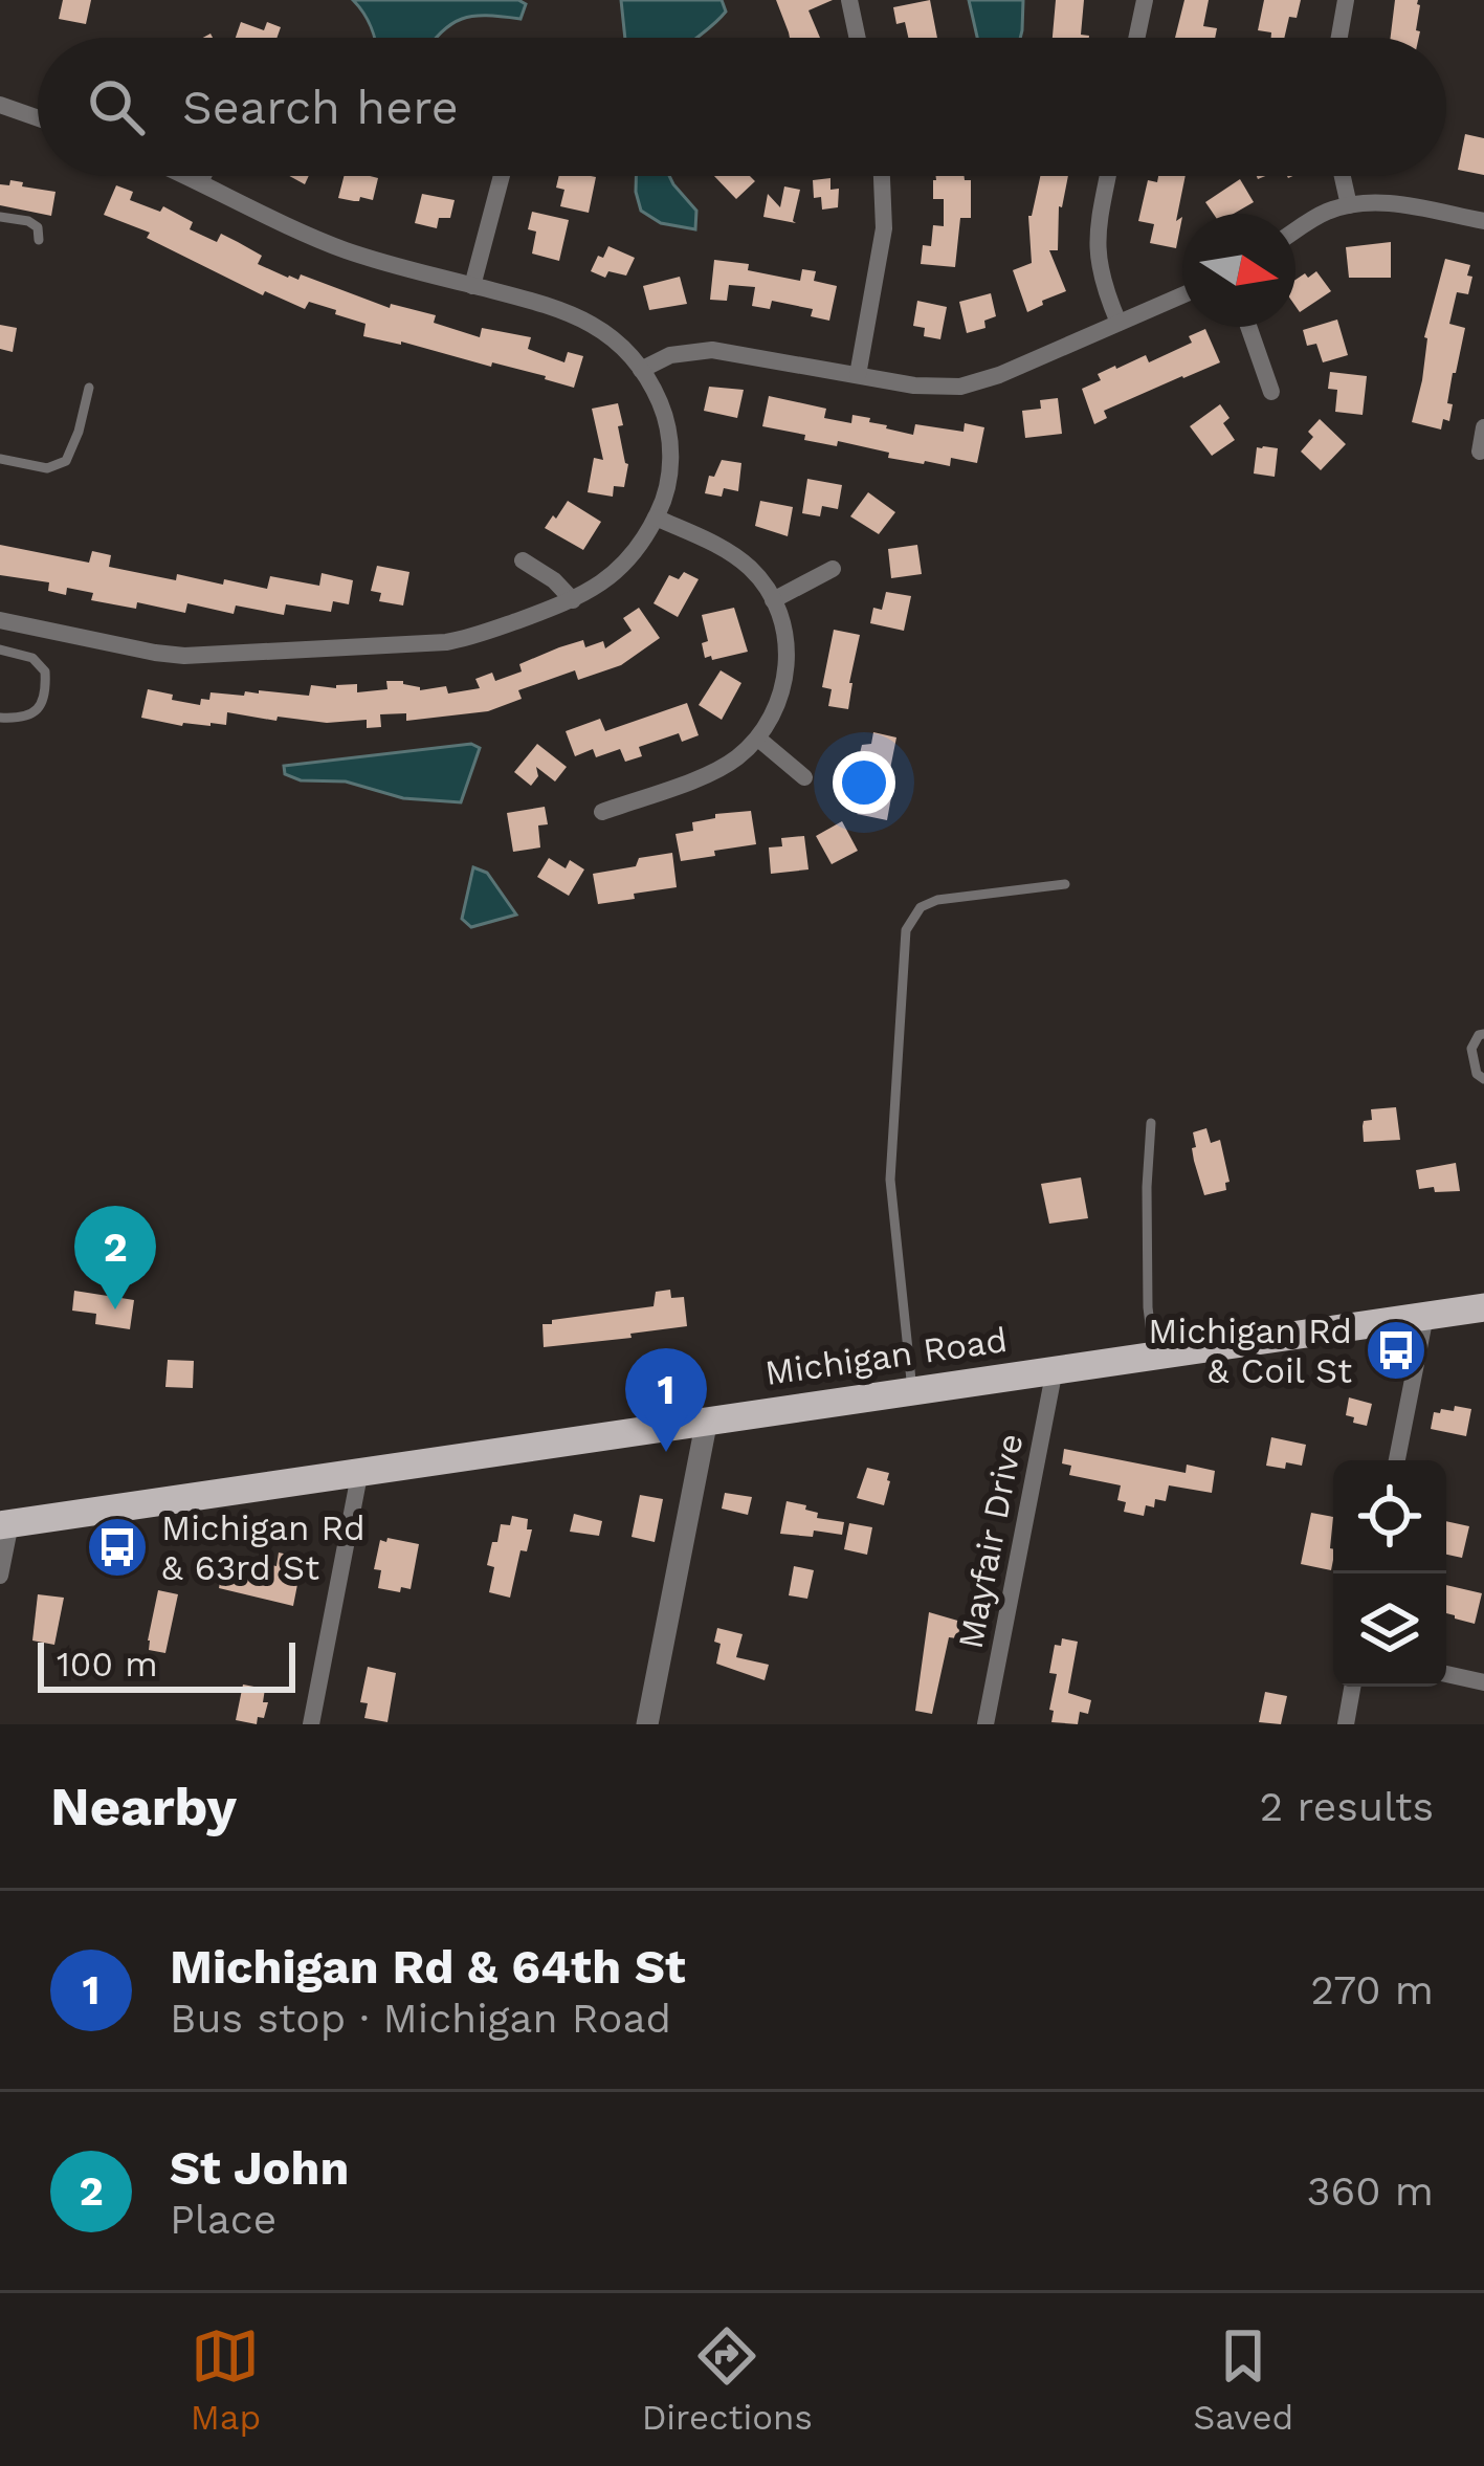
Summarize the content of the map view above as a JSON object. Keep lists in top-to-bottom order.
{
  "streets": {
    "main road": ["Michigan Road"],
    "street": ["Mayfair Drive"]
  },
  "crossings": [
    ["Michigan Road", "Mayfair Drive"]
  ],
  "places": {
    "bus stop": ["Michigan Rd & Coil St", "Michigan Rd & 63rd St"]
  },
  "scale_bar": "100 m",
  "north": "right",
  "page": {
    "search": "Search here",
    "pins": ["2", "1"],
    "scale": "100 m",
    "heading": ["Nearby", "2 results"],
    "list": [
      {
        "mark": "1",
        "name": "Michigan Rd & 64th St",
        "note": "Bus stop · Michigan Road",
        "value": "270 m"
      },
      {
        "mark": "2",
        "name": "St John",
        "note": "Place",
        "value": "360 m"
      }
    ],
    "nav": ["Map", "Directions", "Saved"]
  }
}
